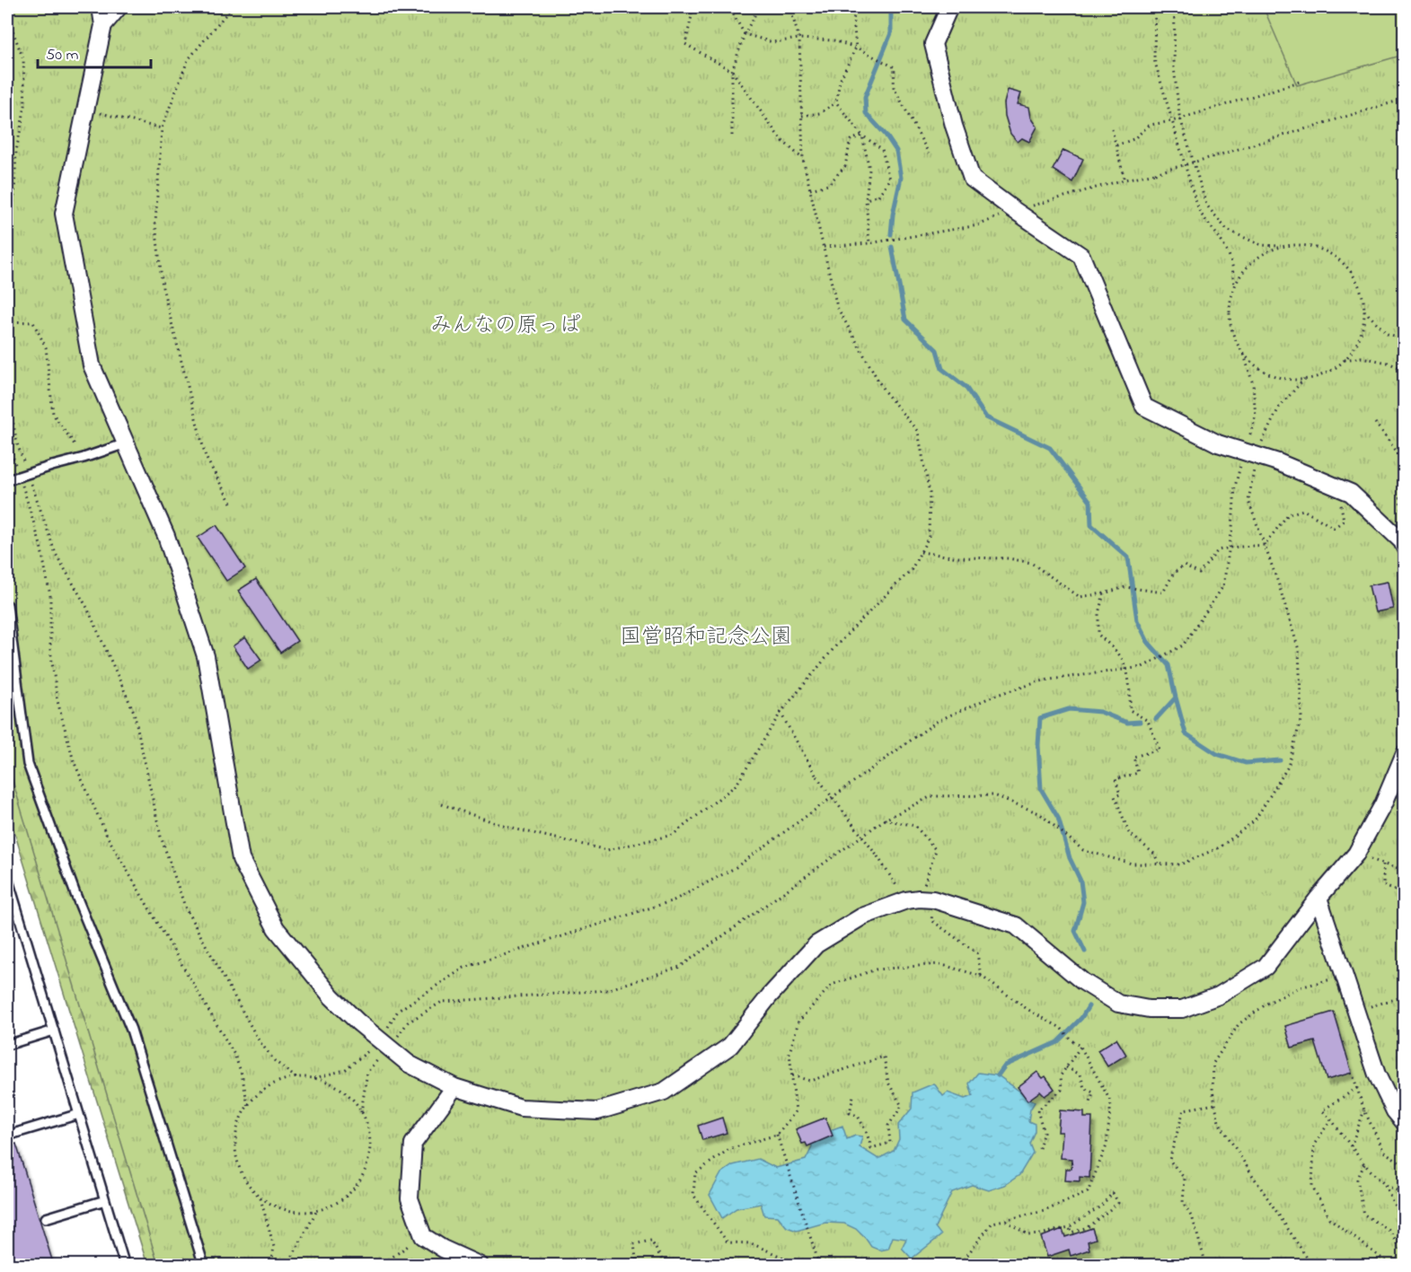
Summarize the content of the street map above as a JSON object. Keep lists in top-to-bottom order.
{
  "parks": ["みんなの原っぱ", "国営昭和記念公園"],
  "scale_bar": "50 m"
}
